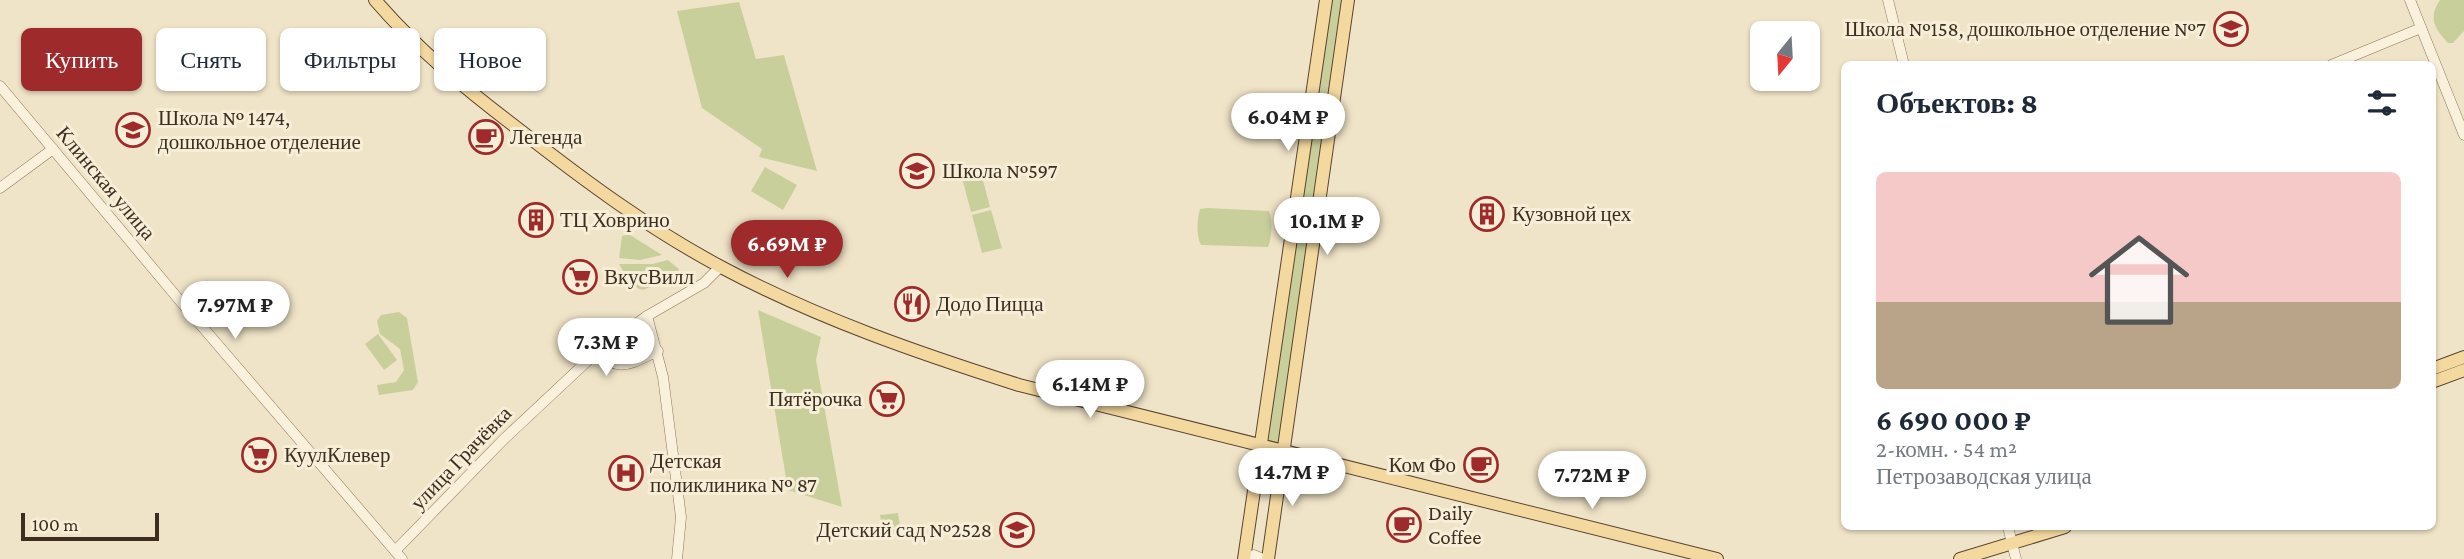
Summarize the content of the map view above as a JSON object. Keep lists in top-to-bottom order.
{
  "streets": {
    "street": ["Клинская улица", "улица Грачёвка"]
  },
  "crossings": [
    ["Клинская улица", "улица Грачёвка"]
  ],
  "places": {
    "school or university": [
      "Школа №158, дошкольное отделение №7",
      "Школа № 1474, дошкольное отделение",
      "Школа №597",
      "Детский сад №2528"
    ],
    "cafe": ["Легенда", "Ком Фо", "Daily Coffee"],
    "building": ["Кузовной цех", "ТЦ Ховрино"],
    "supermarket": ["ВкусВилл", "Пятёрочка", "КуулКлевер"],
    "restaurant": ["Додо Пицца"],
    "hospital": ["Детская поликлиника № 87"]
  },
  "scale_bar": "100 m",
  "north": "bottom",
  "page": {
    "chip": [
      "Купить",
      "Снять",
      "Фильтры",
      "Новое"
    ],
    "heading": "Объектов: 8",
    "price": [
      "6.04M ₽",
      "10.1M ₽",
      "6.69M ₽",
      "7.97M ₽",
      "7.3M ₽",
      "6.14M ₽",
      "14.7M ₽",
      "7.72M ₽"
    ],
    "list": [
      {
        "name": "6 690 000 ₽",
        "note": "2-комн. · 54 m² · Петрозаводская улица"
      }
    ],
    "scale": "100 m"
  }
}
